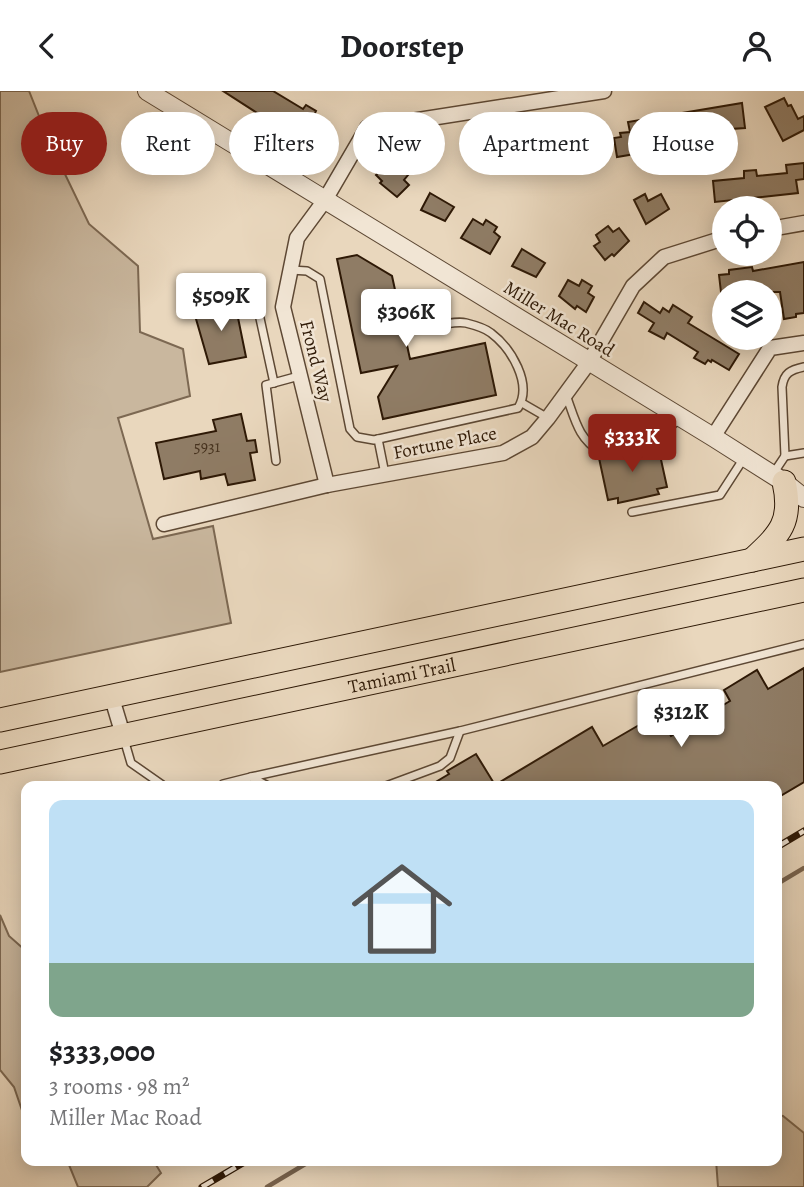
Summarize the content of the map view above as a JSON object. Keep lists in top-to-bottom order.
{
  "streets": {
    "main road": ["Tamiami Trail"],
    "street": ["Miller Mac Road", "Frond Way", "Fortune Place"]
  },
  "crossings": [
    ["Miller Mac Road", "Frond Way"],
    ["Miller Mac Road", "Fortune Place"],
    ["Frond Way", "Fortune Place"]
  ],
  "house_numbers": ["5931"],
  "page": {
    "header": "Doorstep",
    "chip": [
      "Buy",
      "Rent",
      "Filters",
      "New",
      "Apartment",
      "House"
    ],
    "price": [
      "$509K",
      "$306K",
      "$333K",
      "$312K"
    ],
    "list": [
      {
        "name": "$333,000",
        "note": "3 rooms · 98 m² · Miller Mac Road"
      }
    ]
  }
}
